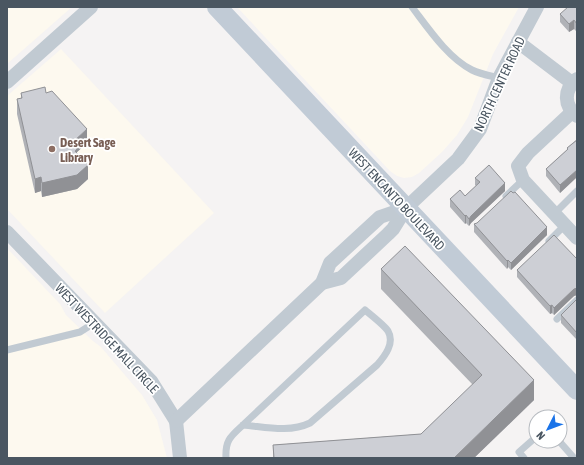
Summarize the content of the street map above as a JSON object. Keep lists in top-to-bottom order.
{
  "streets": {
    "street": ["NORTH CENTER ROAD", "WEST ENCANTO BOULEVARD", "WEST WESTRIDGE MALL CIRCLE"]
  },
  "crossings": [
    ["NORTH CENTER ROAD", "WEST ENCANTO BOULEVARD"],
    ["NORTH CENTER ROAD", "WEST WESTRIDGE MALL CIRCLE"]
  ],
  "places": ["Desert Sage Library"],
  "north": "bottom left"
}
